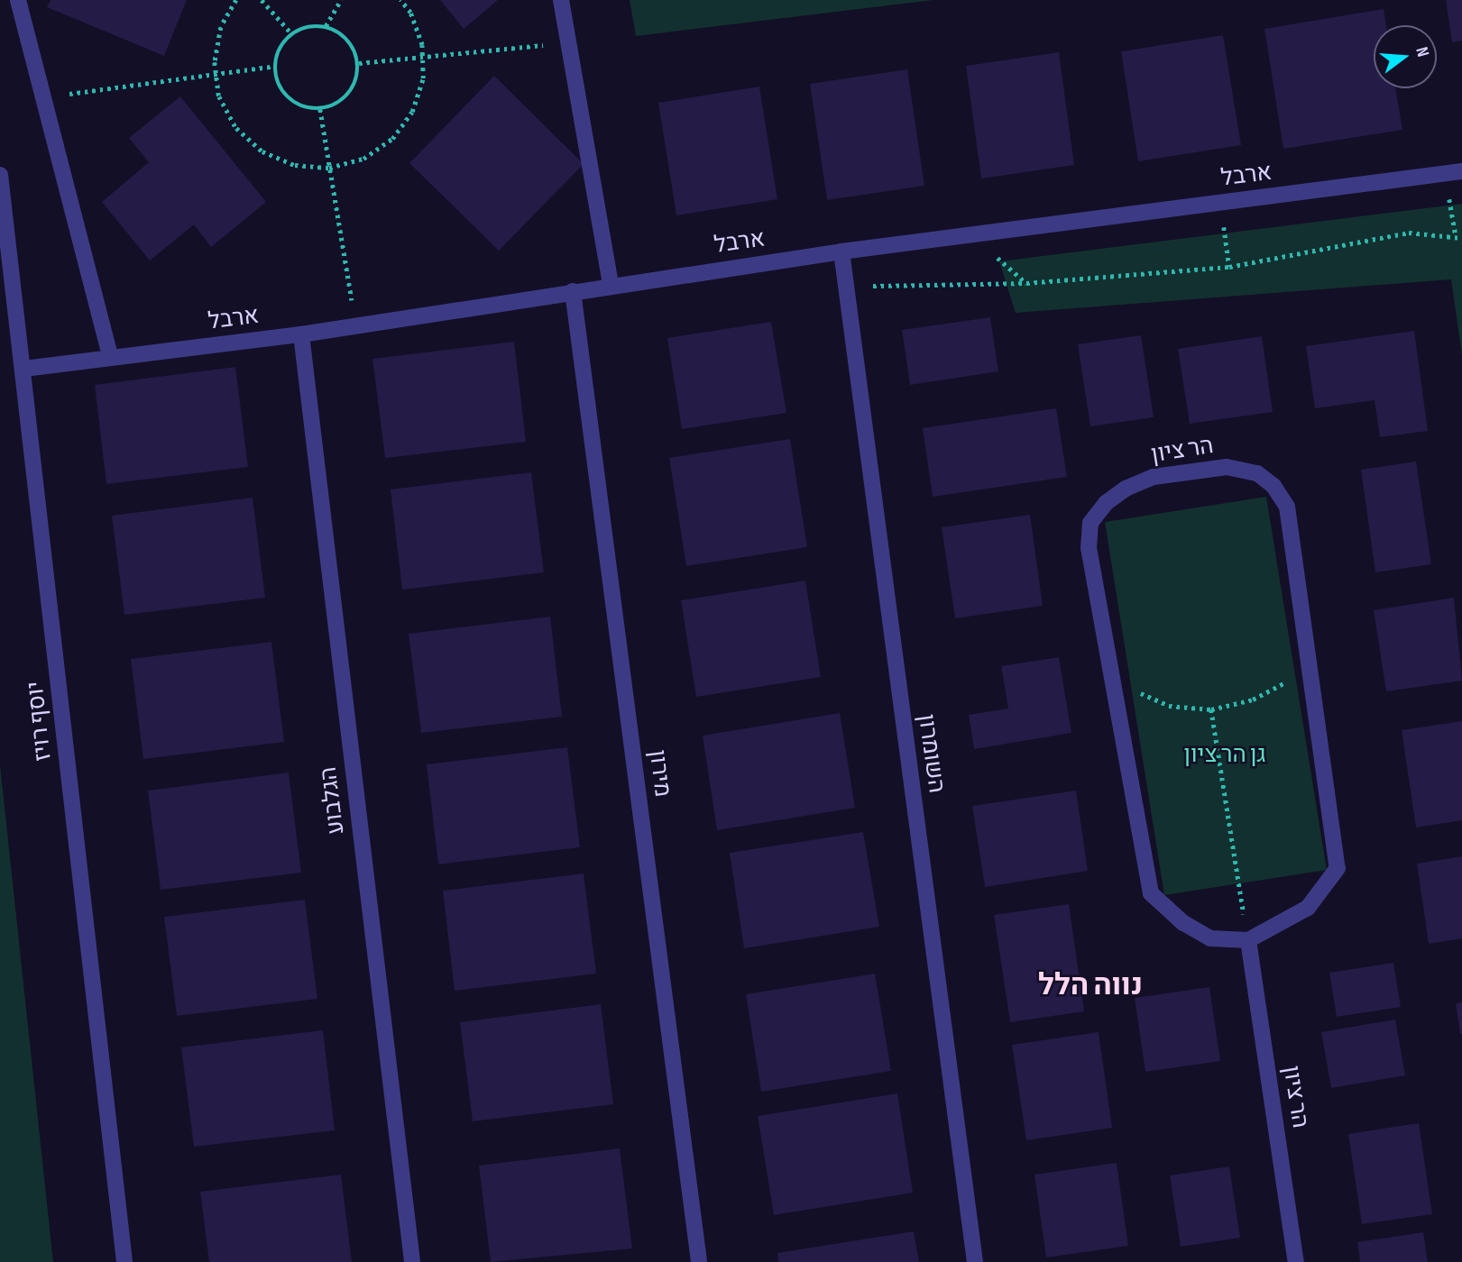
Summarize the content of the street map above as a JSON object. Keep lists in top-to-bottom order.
{
  "streets": {
    "street": [
      "ארבל",
      "הר ציון",
      "יוסף רויז",
      "השומרון",
      "מירון",
      "הגלבוע"
    ]
  },
  "crossings": [
    ["ארבל", "יוסף רויז"],
    ["ארבל", "השומרון"],
    ["ארבל", "מירון"],
    ["ארבל", "הגלבוע"]
  ],
  "districts": ["נווה הלל"],
  "parks": ["גן הר ציון"],
  "north": "right"
}
